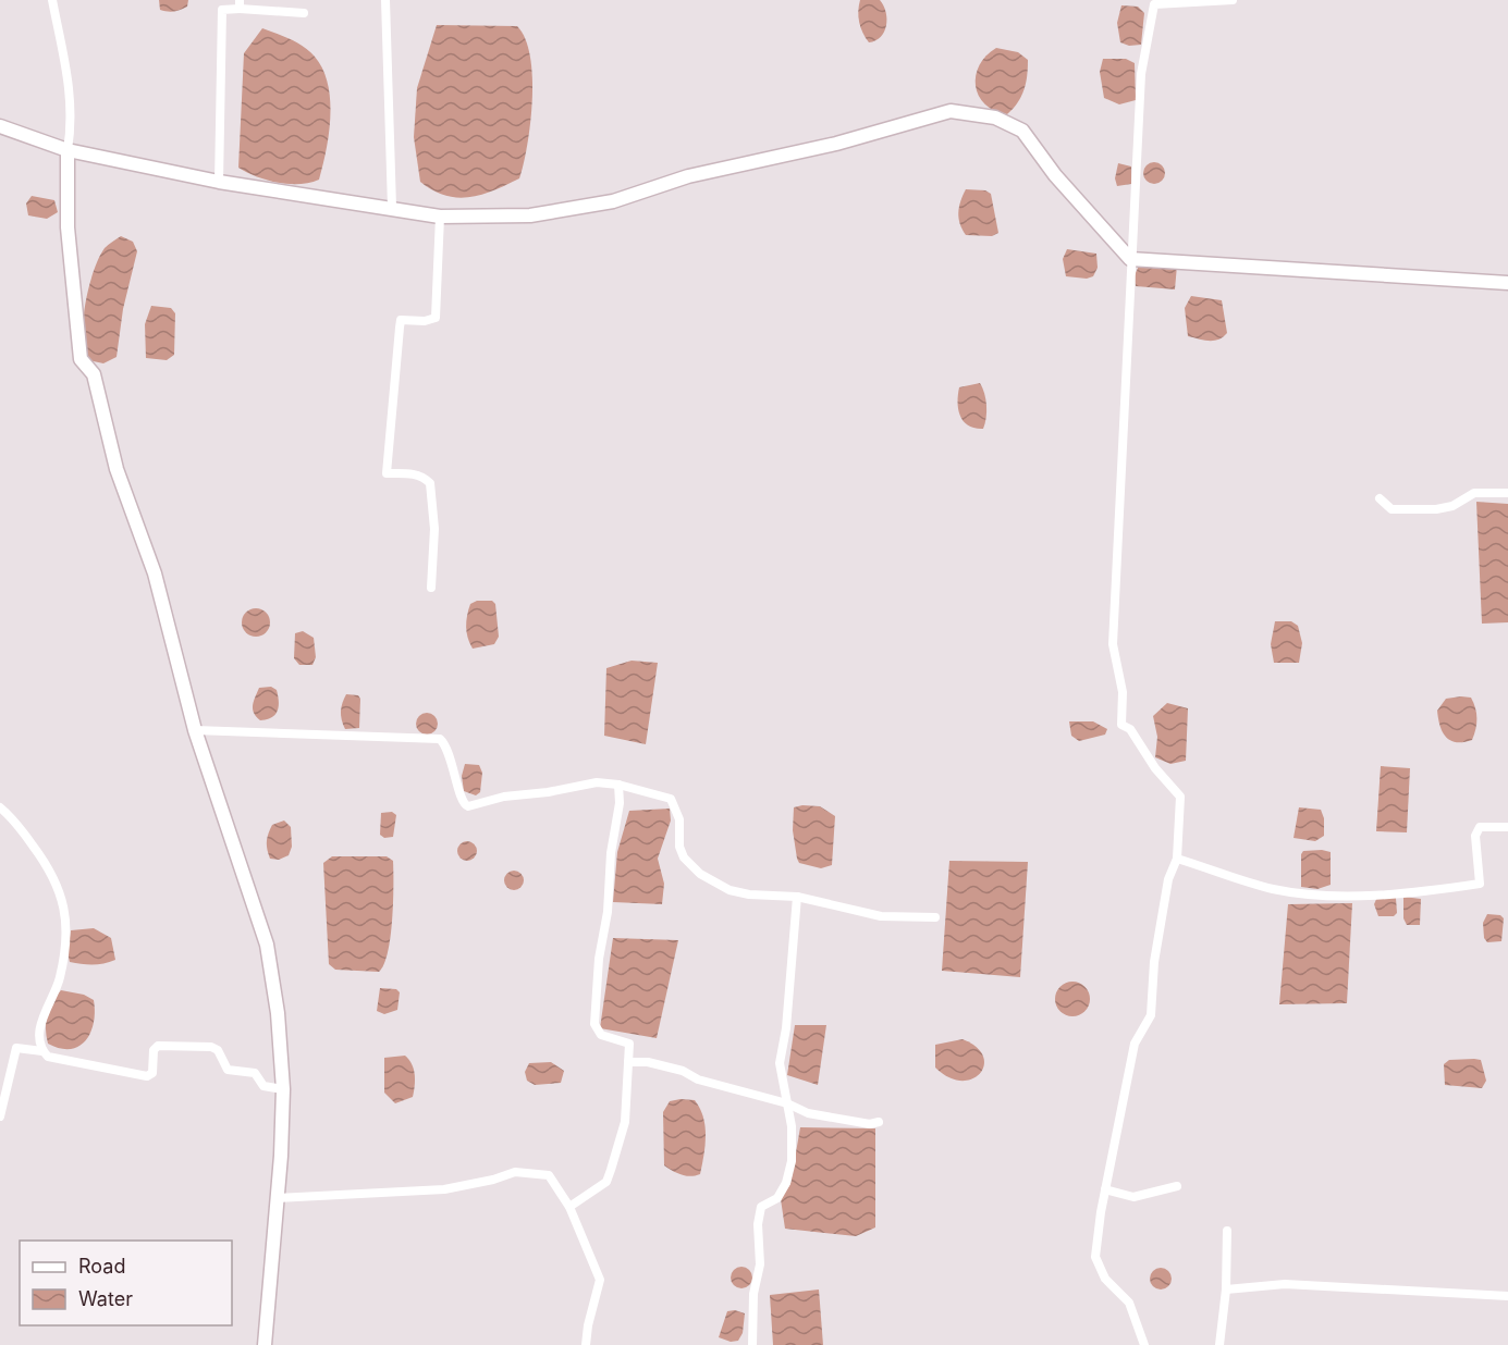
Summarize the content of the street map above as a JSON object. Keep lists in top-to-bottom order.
{
  "legend": ["Road", "Water"]
}
